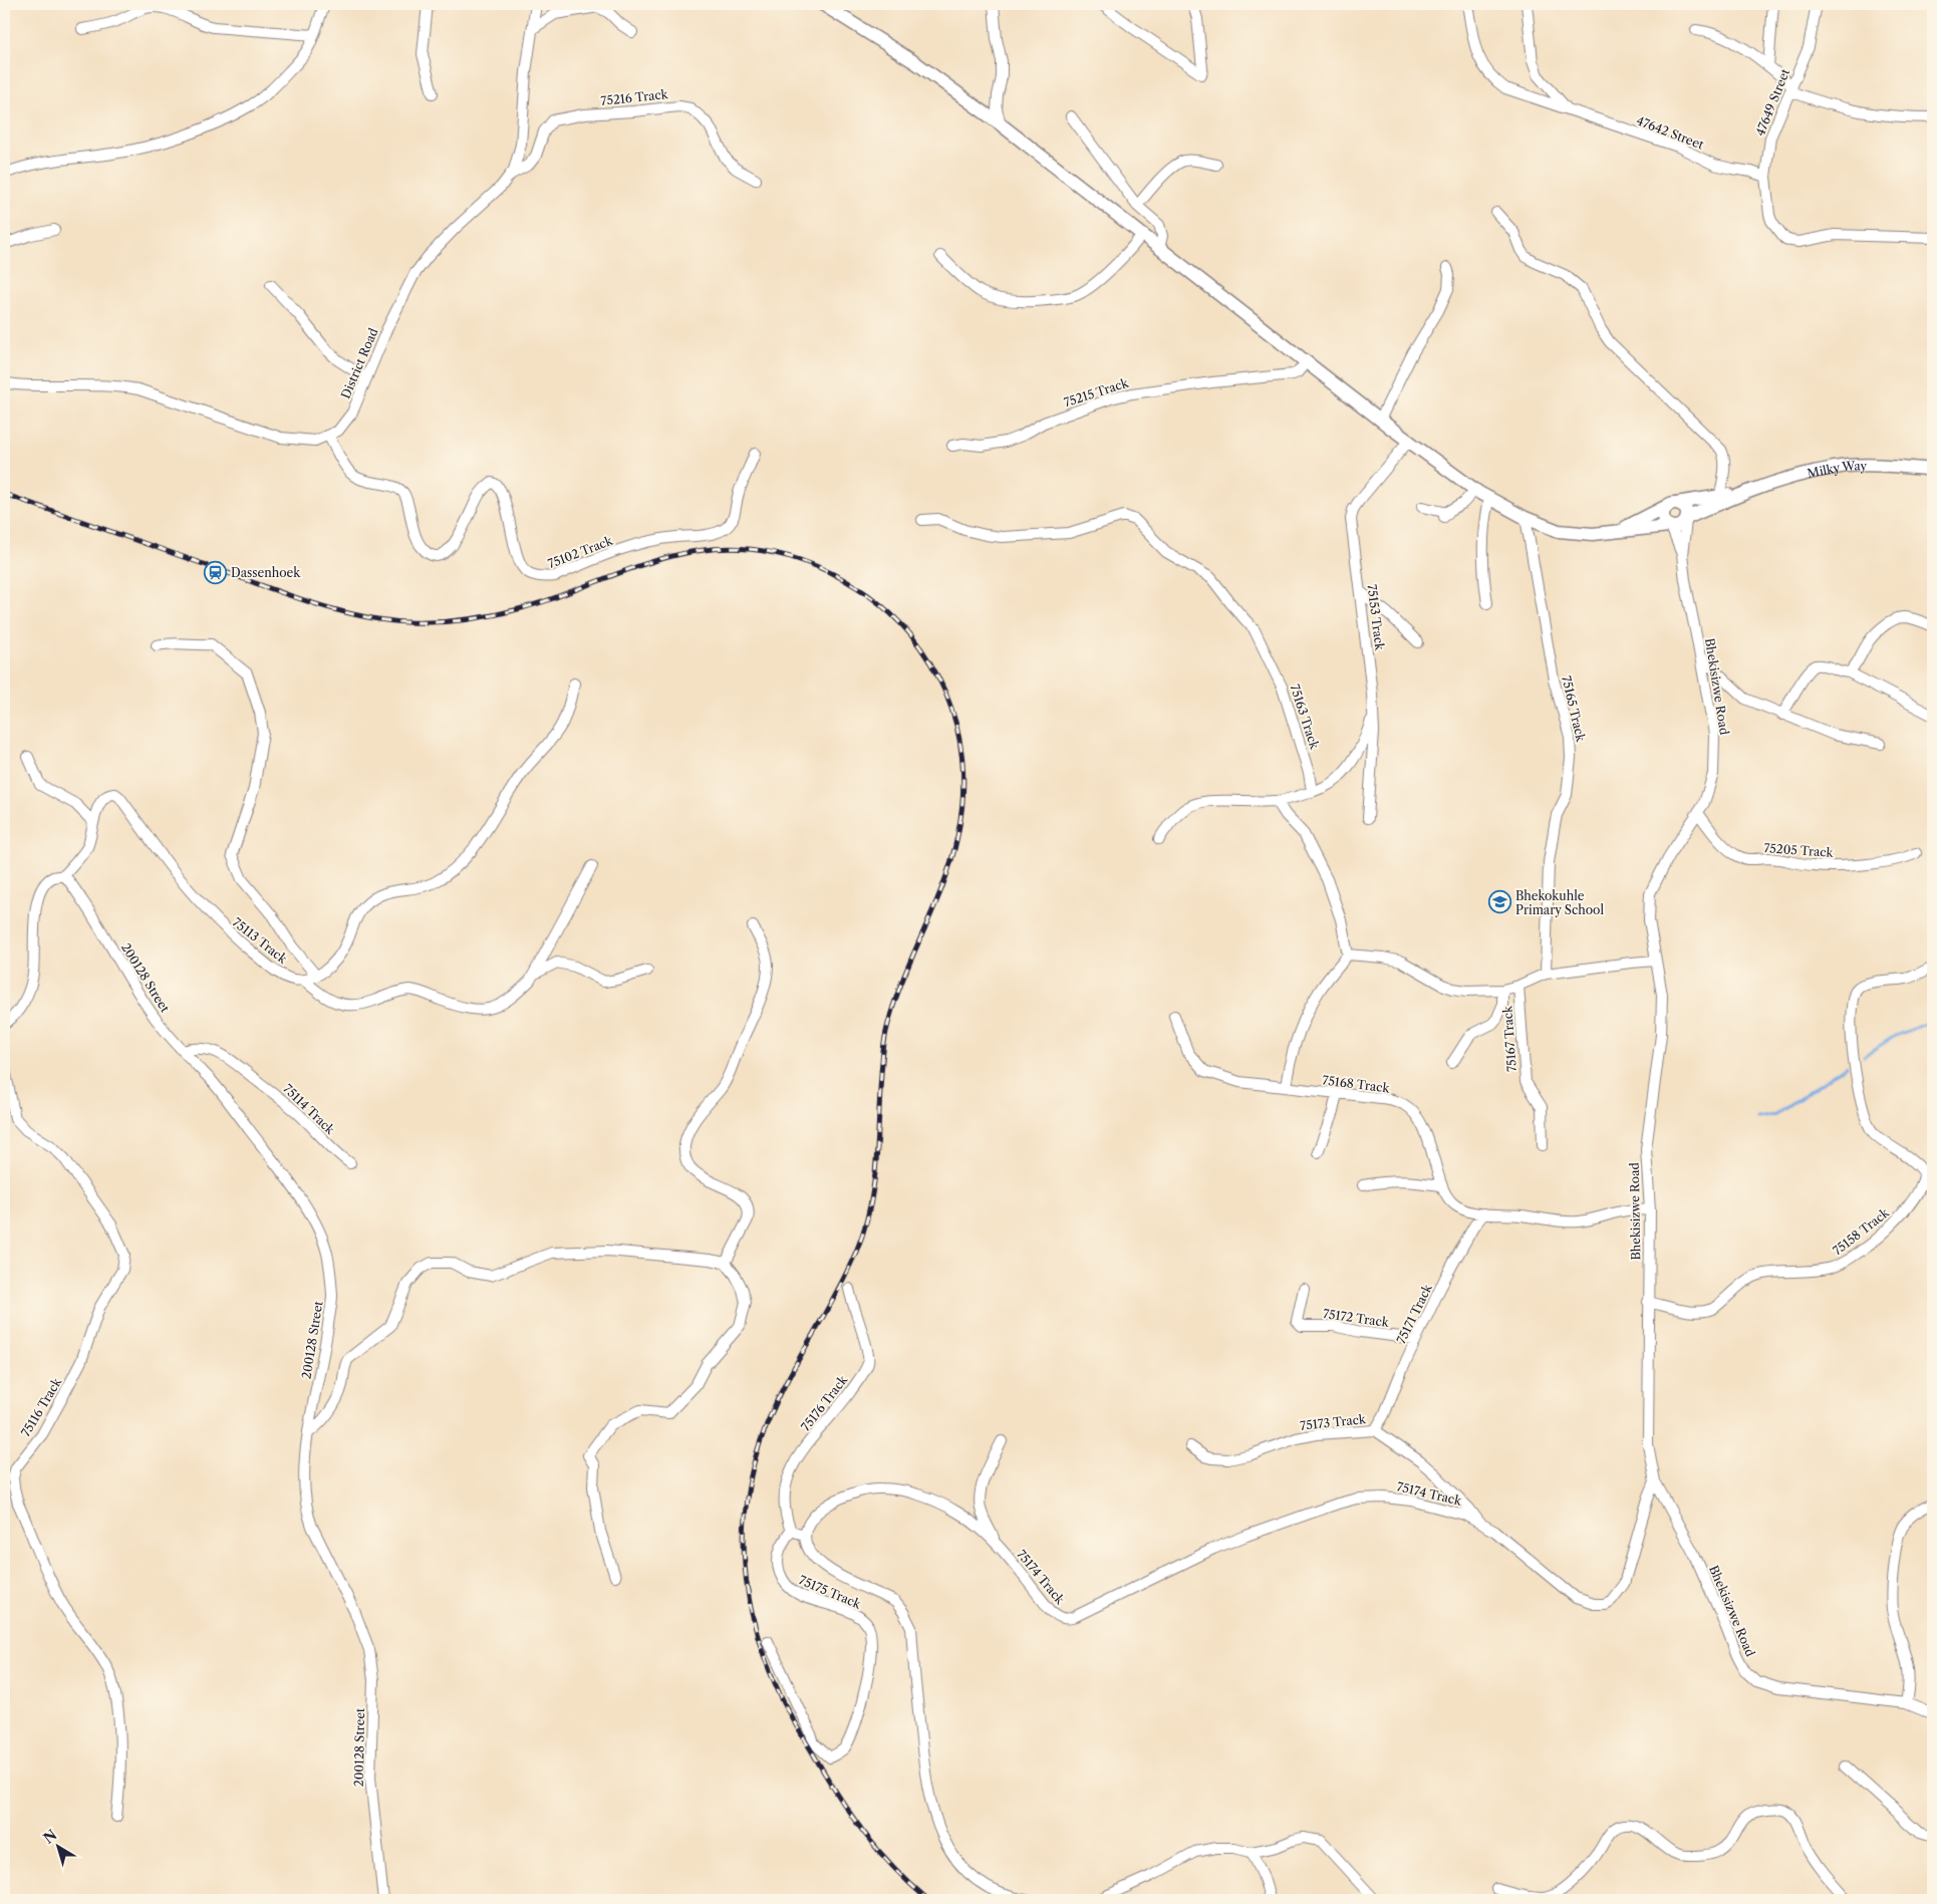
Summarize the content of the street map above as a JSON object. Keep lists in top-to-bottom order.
{
  "streets": {
    "street": [
      "75216 Track",
      "47649 Street",
      "47642 Street",
      "District Road",
      "75215 Track",
      "Milky Way",
      "75102 Track",
      "75153 Track",
      "Bhekisizwe Road",
      "75165 Track",
      "75163 Track",
      "75205 Track",
      "75113 Track",
      "200128 Street",
      "75167 Track",
      "75168 Track",
      "75114 Track",
      "75158 Track",
      "75171 Track",
      "75172 Track",
      "75176 Track",
      "75116 Track",
      "75173 Track",
      "75174 Track",
      "75175 Track"
    ]
  },
  "crossings": [
    ["75216 Track", "District Road"],
    ["47649 Street", "47642 Street"],
    ["District Road", "75102 Track"],
    ["75215 Track", "Milky Way"],
    ["Milky Way", "75153 Track"],
    ["Milky Way", "Bhekisizwe Road"],
    ["Milky Way", "75165 Track"],
    ["Bhekisizwe Road", "75205 Track"],
    ["Bhekisizwe Road", "75168 Track"],
    ["Bhekisizwe Road", "75158 Track"],
    ["Bhekisizwe Road", "75174 Track"],
    ["200128 Street", "75114 Track"],
    ["75168 Track", "75171 Track"],
    ["75171 Track", "75172 Track"],
    ["75171 Track", "75173 Track"],
    ["75176 Track", "75175 Track"],
    ["75173 Track", "75174 Track"]
  ],
  "places": {
    "station": ["Dassenhoek"],
    "school or university": ["Bhekokuhle Primary School"]
  },
  "north": "top left"
}
